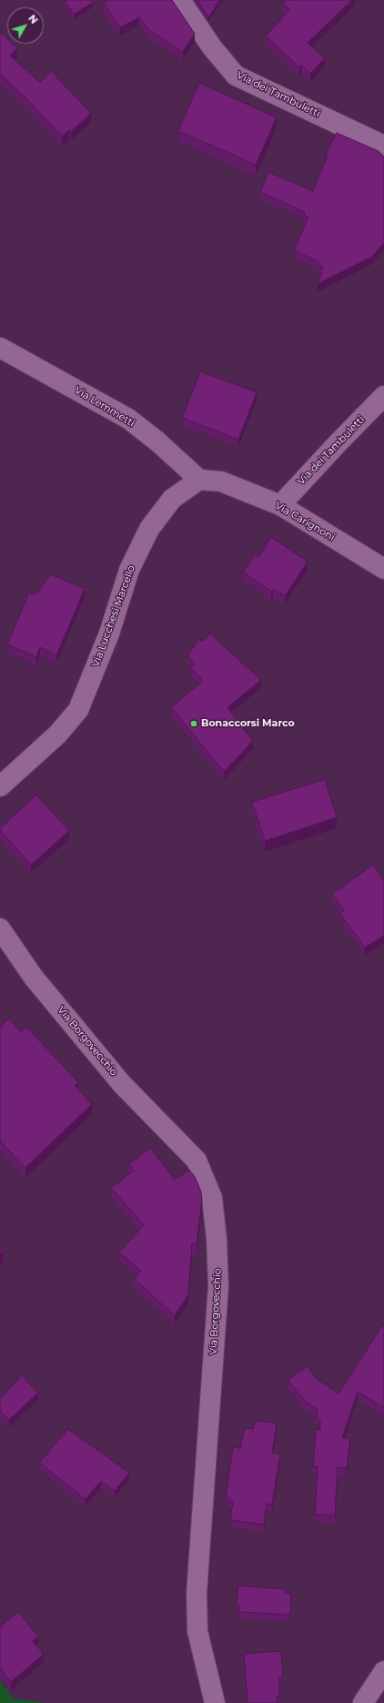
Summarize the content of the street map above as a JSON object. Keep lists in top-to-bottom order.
{
  "streets": {
    "street": [
      "Via dei Tambuletti",
      "Via Lemmetti",
      "Via Carignoni",
      "Via Lucchesi Marcello",
      "Via Borgovecchio"
    ]
  },
  "crossings": [
    ["Via dei Tambuletti", "Via Carignoni"],
    ["Via Lemmetti", "Via Carignoni"],
    ["Via Lemmetti", "Via Lucchesi Marcello"],
    ["Via Carignoni", "Via Lucchesi Marcello"]
  ],
  "places": ["Bonaccorsi Marco"],
  "north": "top right"
}
